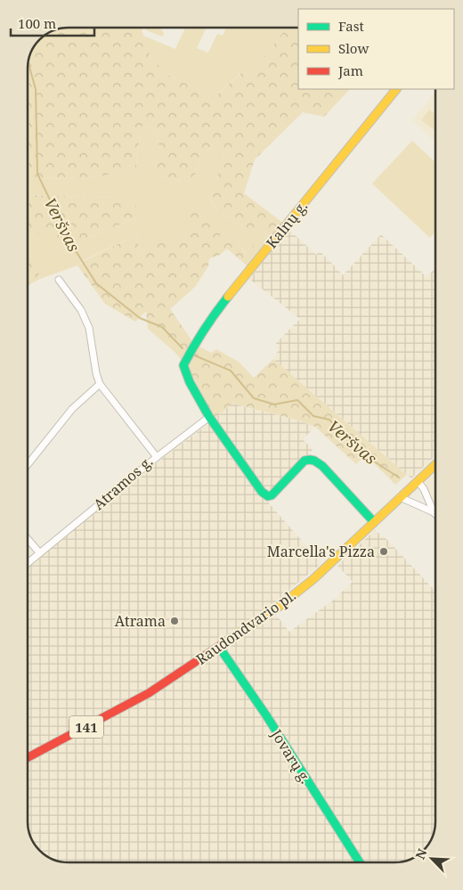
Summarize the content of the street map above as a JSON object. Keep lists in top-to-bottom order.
{
  "streets": {
    "street": [
      "Kalnų g.",
      "Atramos g.",
      "Raudondvario pl.",
      "141",
      "Jovarų g."
    ]
  },
  "crossings": [
    ["Raudondvario pl.", "Jovarų g."]
  ],
  "water": ["Veršvas"],
  "places": ["Marcella's Pizza", "Atrama"],
  "legend": ["Fast", "Slow", "Jam"],
  "scale_bar": "100 m",
  "north": "top left"
}
